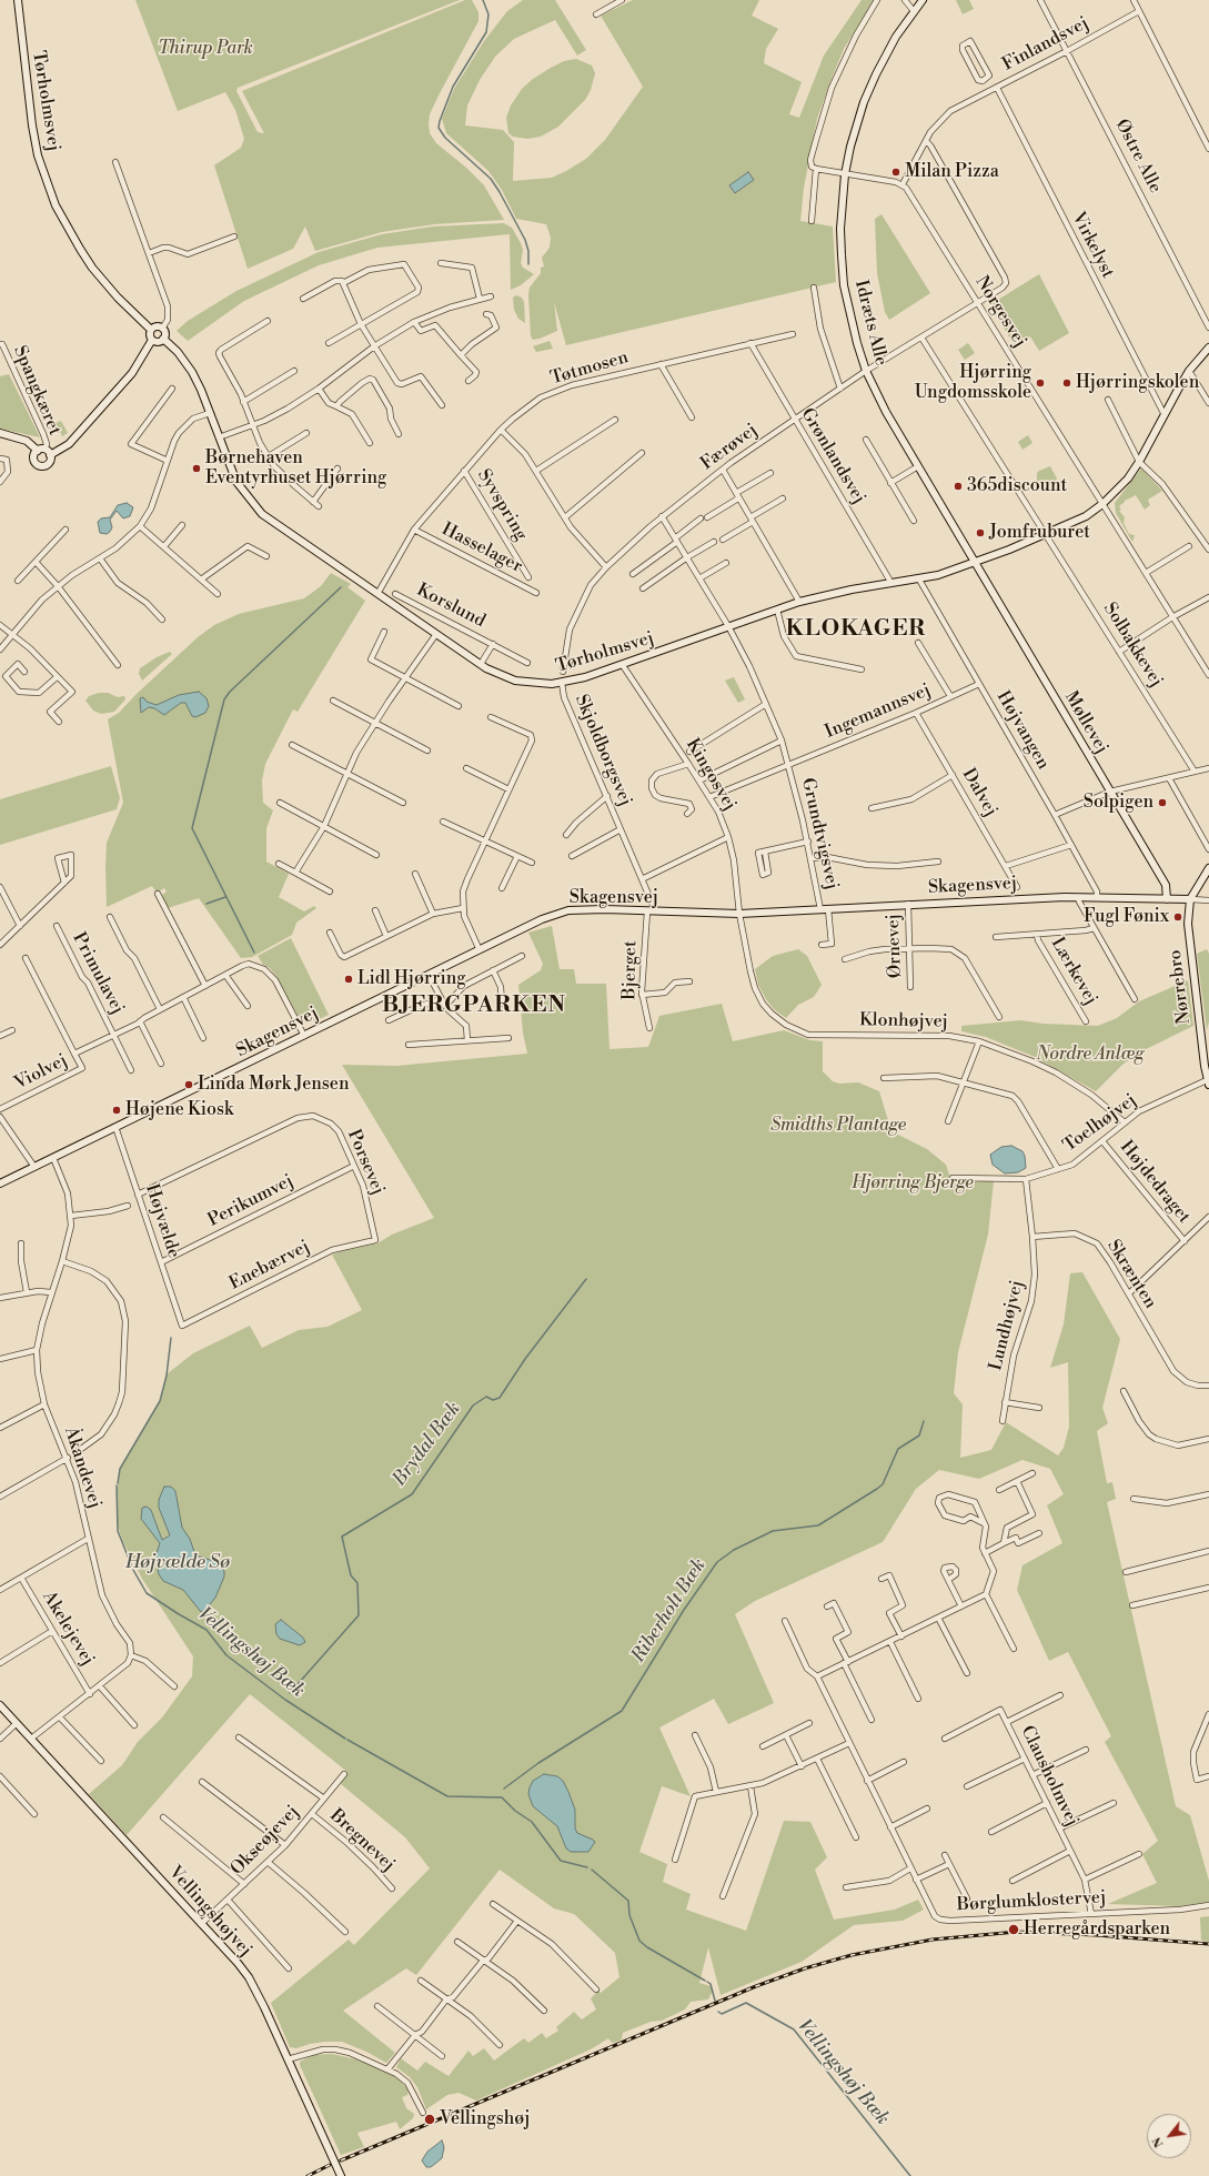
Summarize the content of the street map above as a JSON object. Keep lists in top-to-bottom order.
{
  "streets": {
    "street": [
      "Finlandsvej",
      "Tørholmsvej",
      "Østre Alle",
      "Virkelyst",
      "Norgesvej",
      "Idræts Alle",
      "Tøtmosen",
      "Spangkæret",
      "Færøvej",
      "Grønlandsvej",
      "Syvspring",
      "Hasselager",
      "Korslund",
      "Solbakkevej",
      "Ingemannsvej",
      "Møllevej",
      "Højvangen",
      "Skjoldborgsvej",
      "Kingosvej",
      "Dalvej",
      "Grundtvigsvej",
      "Skagensvej",
      "Ørnevej",
      "Bjerget",
      "Lærkevej",
      "Primulavej",
      "Nørrebro",
      "Klonhøjvej",
      "Violvej",
      "Toelhøjvej",
      "Porsevej",
      "Højdedraget",
      "Perikumvej",
      "Højvælde",
      "Enebærvej",
      "Skrænten",
      "Lundhøjvej",
      "Åkandevej",
      "Akelejevej",
      "Clausholmvej",
      "Okseøjevej",
      "Bregnevej",
      "Børglumklostervej",
      "Vellingshøjvej"
    ]
  },
  "crossings": [
    ["Finlandsvej", "Østre Alle"],
    ["Finlandsvej", "Virkelyst"],
    ["Finlandsvej", "Norgesvej"],
    ["Finlandsvej", "Færøvej"],
    ["Tørholmsvej", "Virkelyst"],
    ["Tørholmsvej", "Norgesvej"],
    ["Tørholmsvej", "Idræts Alle"],
    ["Tørholmsvej", "Tøtmosen"],
    ["Tørholmsvej", "Grønlandsvej"],
    ["Tørholmsvej", "Korslund"],
    ["Tørholmsvej", "Solbakkevej"],
    ["Tørholmsvej", "Møllevej"],
    ["Tørholmsvej", "Højvangen"],
    ["Tørholmsvej", "Skjoldborgsvej"],
    ["Tørholmsvej", "Kingosvej"],
    ["Tørholmsvej", "Grundtvigsvej"],
    ["Norgesvej", "Færøvej"],
    ["Idræts Alle", "Færøvej"],
    ["Idræts Alle", "Møllevej"],
    ["Tøtmosen", "Grønlandsvej"],
    ["Tøtmosen", "Syvspring"],
    ["Tøtmosen", "Hasselager"],
    ["Færøvej", "Grønlandsvej"],
    ["Færøvej", "Solbakkevej"],
    ["Færøvej", "Grundtvigsvej"],
    ["Ingemannsvej", "Højvangen"],
    ["Ingemannsvej", "Dalvej"],
    ["Ingemannsvej", "Grundtvigsvej"],
    ["Møllevej", "Skagensvej"],
    ["Højvangen", "Skagensvej"],
    ["Skjoldborgsvej", "Skagensvej"],
    ["Skjoldborgsvej", "Bjerget"],
    ["Kingosvej", "Grundtvigsvej"],
    ["Kingosvej", "Skagensvej"],
    ["Kingosvej", "Klonhøjvej"],
    ["Grundtvigsvej", "Skagensvej"],
    ["Skagensvej", "Ørnevej"],
    ["Skagensvej", "Bjerget"],
    ["Skagensvej", "Primulavej"],
    ["Skagensvej", "Nørrebro"],
    ["Skagensvej", "Klonhøjvej"],
    ["Skagensvej", "Højvælde"],
    ["Skagensvej", "Åkandevej"],
    ["Primulavej", "Violvej"],
    ["Nørrebro", "Toelhøjvej"],
    ["Klonhøjvej", "Toelhøjvej"],
    ["Toelhøjvej", "Højdedraget"],
    ["Porsevej", "Perikumvej"],
    ["Porsevej", "Højvælde"],
    ["Porsevej", "Enebærvej"],
    ["Perikumvej", "Højvælde"],
    ["Højvælde", "Enebærvej"],
    ["Skrænten", "Lundhøjvej"],
    ["Clausholmvej", "Børglumklostervej"],
    ["Okseøjevej", "Bregnevej"],
    ["Okseøjevej", "Vellingshøjvej"]
  ],
  "districts": ["KLOKAGER", "BJERGPARKEN"],
  "water": [
    "Brydal Bæk",
    "Højvælde Sø",
    "Riberholt Bæk",
    "Vellingshøj Bæk"
  ],
  "parks": [
    "Thirup Park",
    "Nordre Anlæg",
    "Smidths Plantage",
    "Hjørring Bjerge"
  ],
  "places": [
    "Milan Pizza",
    "Hjørring Ungdomsskole",
    "Hjørringskolen",
    "Børnehaven Eventyrhuset Hjørring",
    "365discount",
    "Jomfruburet",
    "Solpigen",
    "Fugl Fønix",
    "Lidl Hjørring",
    "Linda Mørk Jensen",
    "Højene Kiosk",
    "Herregårdsparken",
    "Vellingshøj"
  ],
  "north": "bottom left"
}
